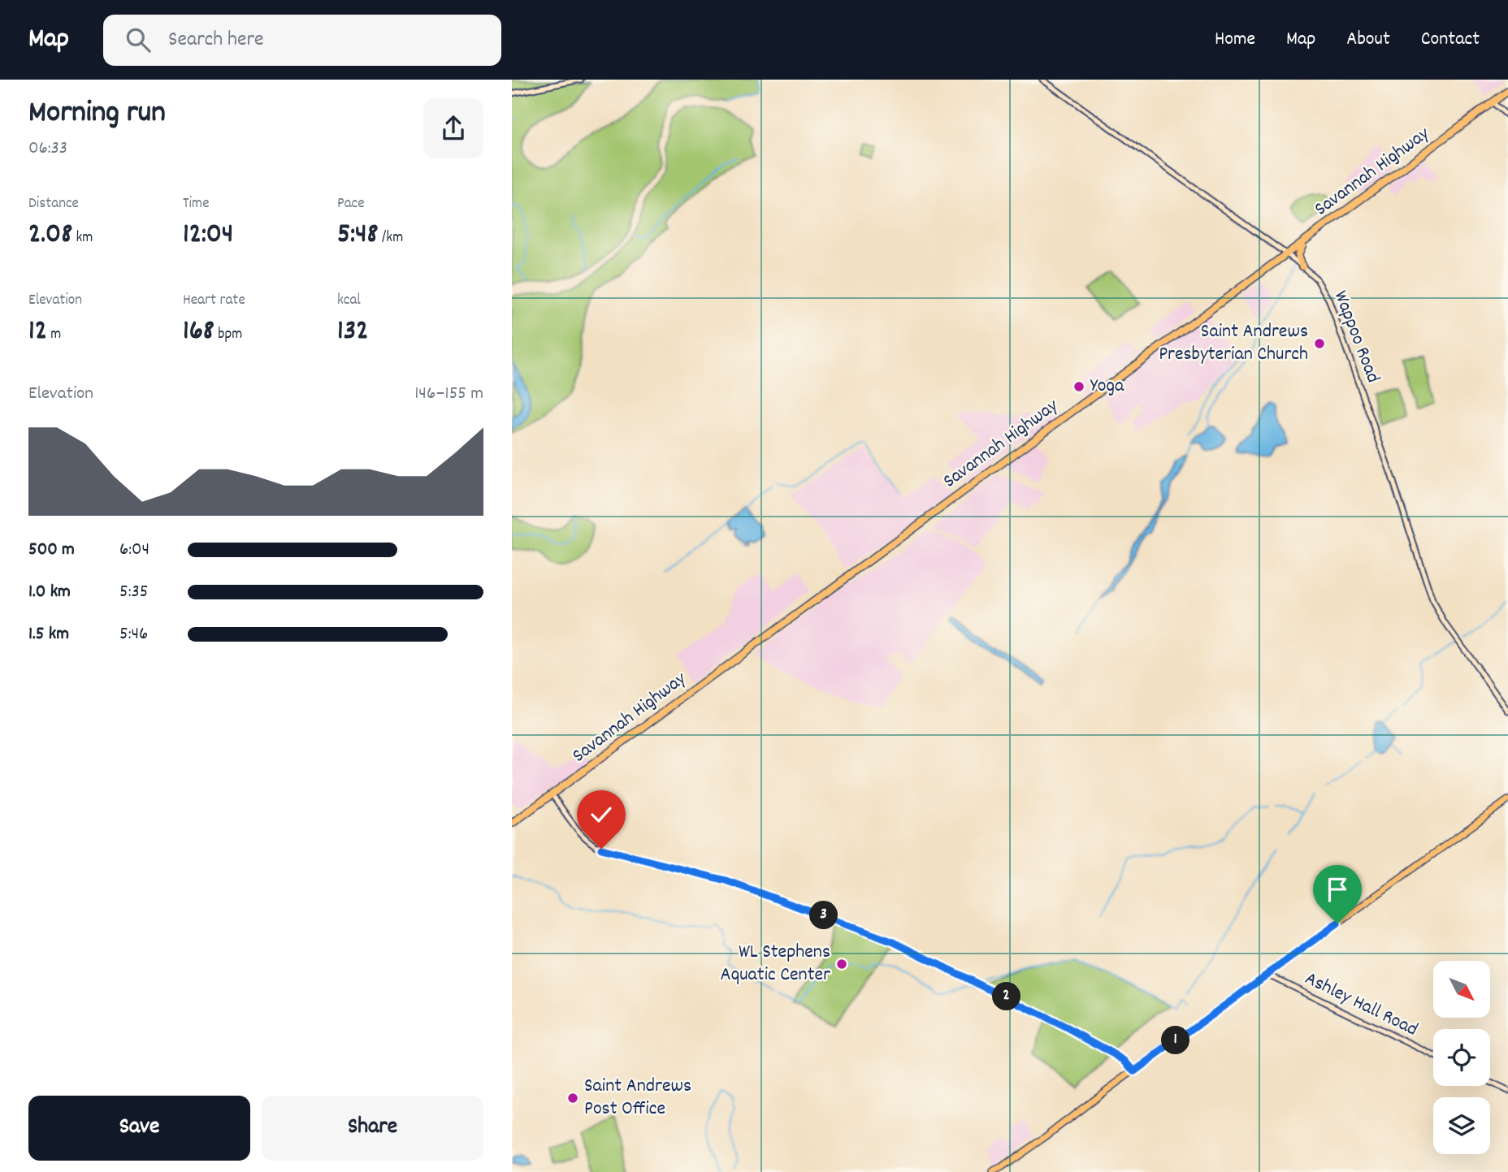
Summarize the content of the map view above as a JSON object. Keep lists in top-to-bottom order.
{
  "streets": {
    "highway": ["Savannah Highway"],
    "main road": ["Wappoo Road", "Ashley Hall Road"]
  },
  "crossings": [
    ["Savannah Highway", "Wappoo Road"]
  ],
  "places": [
    "Saint Andrews Presbyterian Church",
    "Yoga",
    "WL Stephens Aquatic Center",
    "Saint Andrews Post Office"
  ],
  "north": "bottom right",
  "page": {
    "header": "Map",
    "search": "Search here",
    "nav": [
      "Home",
      "Map",
      "About",
      "Contact"
    ],
    "heading": ["Morning run", "06:33"],
    "stats": [
      ["Distance", "2.08 km"],
      ["Time", "12:04"],
      ["Pace", "5:48 /km"],
      ["Elevation", "12 m"],
      ["Heart rate", "168 bpm"],
      ["kcal", "132"]
    ],
    "chart": ["Elevation", "146–155 m"],
    "list": [
      {
        "name": "500 m",
        "note": "6:04"
      },
      {
        "name": "1.0 km",
        "note": "5:35"
      },
      {
        "name": "1.5 km",
        "note": "5:46"
      }
    ],
    "pins": ["3", "2", "1"],
    "buttons": ["Save", "Share"]
  }
}
